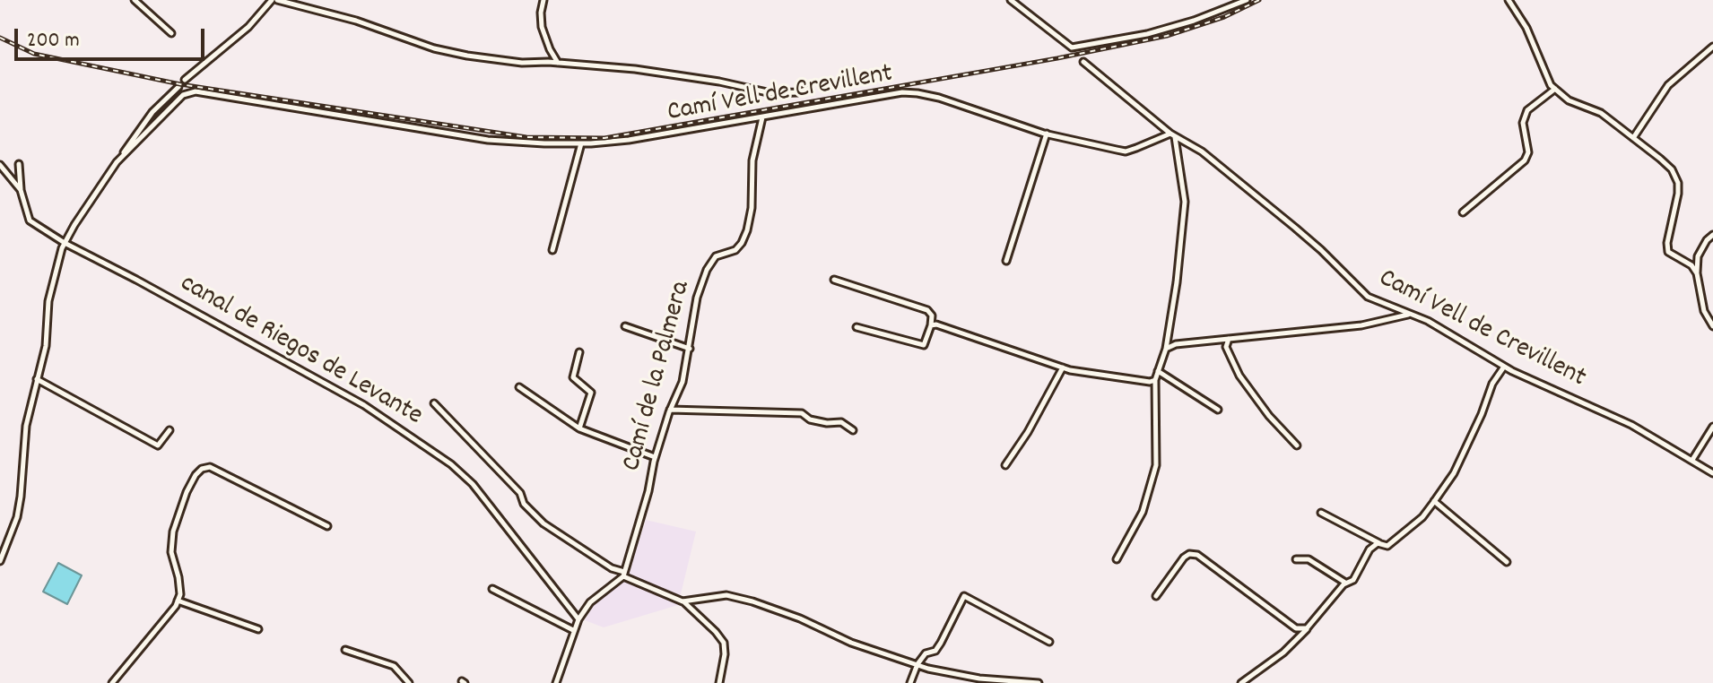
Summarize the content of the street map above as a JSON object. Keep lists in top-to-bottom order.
{
  "streets": {
    "street": ["Camí Vell de Crevillent", "canal de Riegos de Levante", "Camí de la Palmera"]
  },
  "crossings": [
    ["Camí Vell de Crevillent", "Camí de la Palmera"]
  ],
  "scale_bar": "200 m"
}
